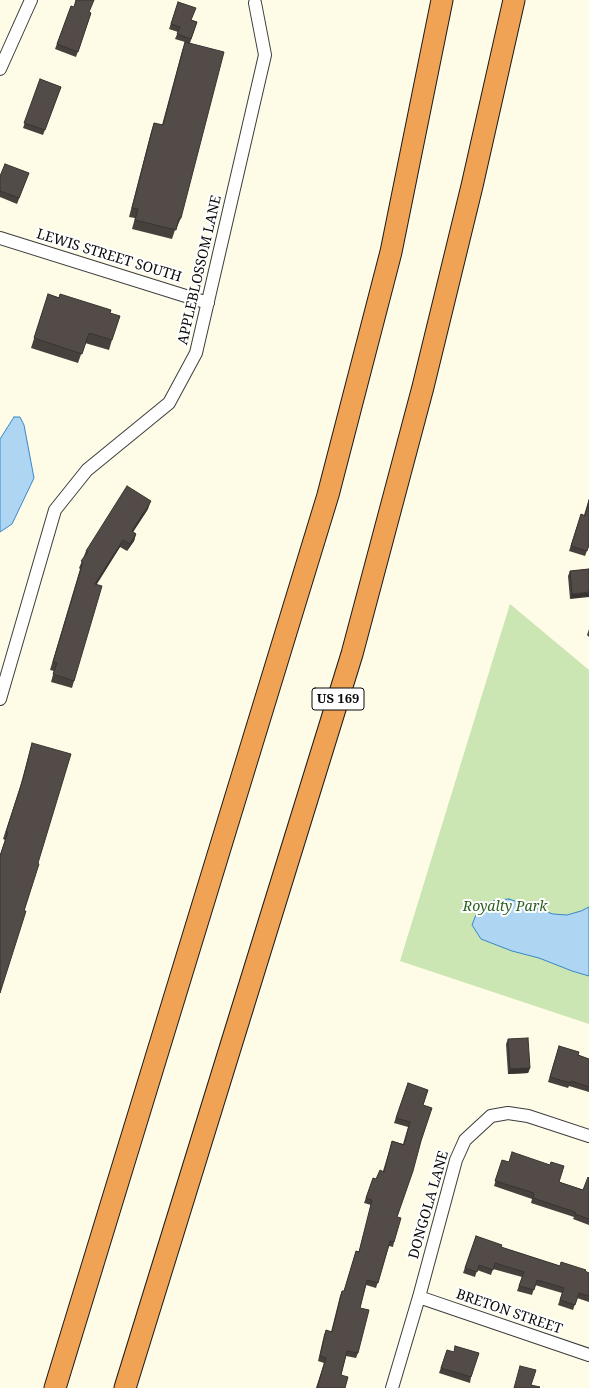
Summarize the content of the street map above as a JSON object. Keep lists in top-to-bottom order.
{
  "streets": {
    "highway": ["US 169"],
    "street": [
      "LEWIS STREET SOUTH",
      "APPLEBLOSSOM LANE",
      "DONGOLA LANE",
      "BRETON STREET"
    ]
  },
  "crossings": [
    ["LEWIS STREET SOUTH", "APPLEBLOSSOM LANE"],
    ["DONGOLA LANE", "BRETON STREET"]
  ],
  "parks": ["Royalty Park"]
}
